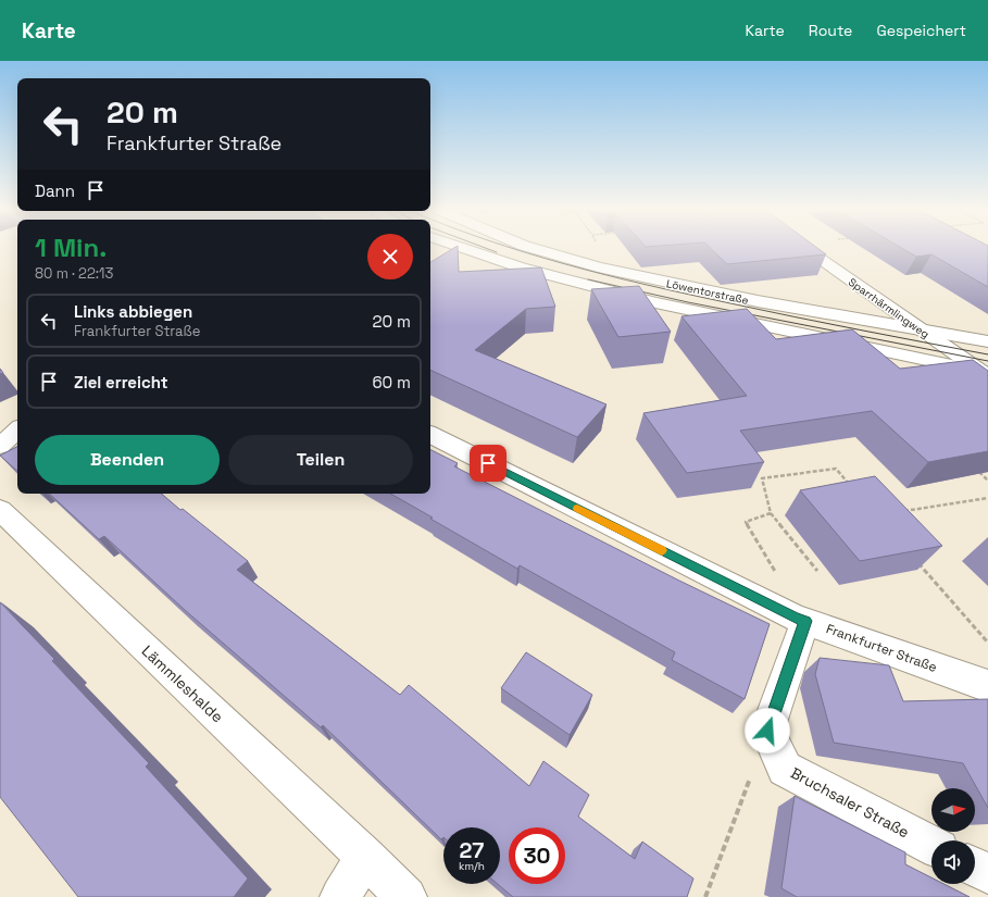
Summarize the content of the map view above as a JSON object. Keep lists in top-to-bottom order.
{
  "streets": {
    "street": [
      "Löwentorstraße",
      "Sparrhärmlingweg",
      "Frankfurter Straße",
      "Lämmleshalde",
      "Bruchsaler Straße"
    ]
  },
  "crossings": [
    ["Löwentorstraße", "Sparrhärmlingweg"]
  ],
  "north": "right",
  "page": {
    "header": "Karte",
    "nav": ["Karte", "Route", "Gespeichert"],
    "turn": ["20 m", "Frankfurter Straße"],
    "then": "Dann",
    "heading": ["1 Min.", "80 m · 22:13"],
    "list": [
      {
        "name": "Links abbiegen",
        "note": "Frankfurter Straße",
        "value": "20 m"
      },
      {
        "name": "Ziel erreicht",
        "value": "60 m"
      }
    ],
    "buttons": ["Beenden", "Teilen"],
    "speed": "27 km/h",
    "limit": "30"
  }
}
